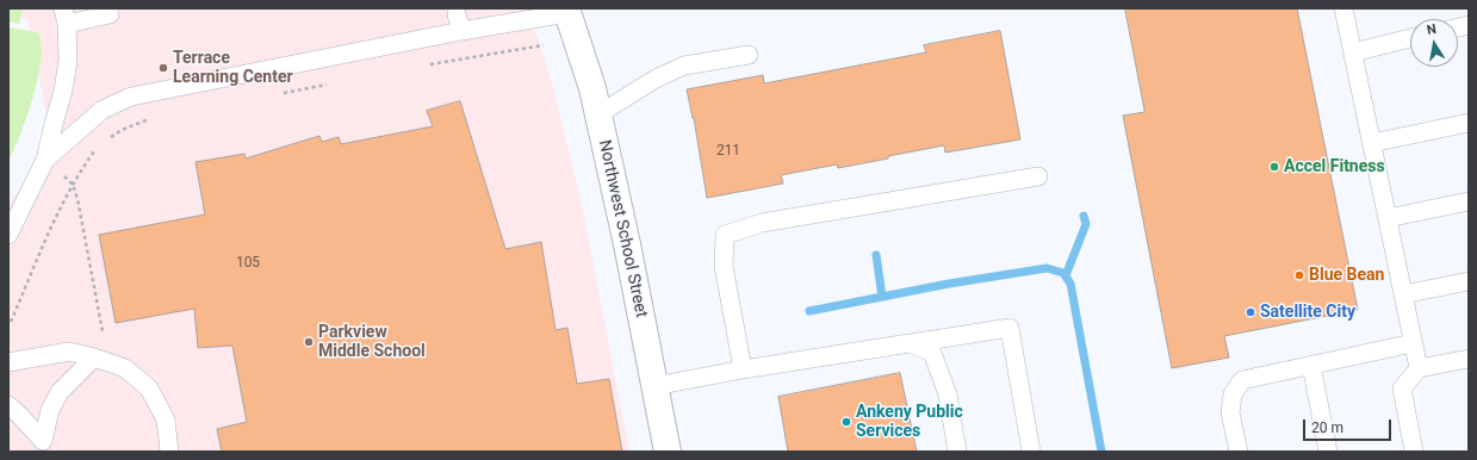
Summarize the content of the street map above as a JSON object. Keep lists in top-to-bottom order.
{
  "streets": {
    "street": ["Northwest School Street"]
  },
  "places": [
    "Terrace Learning Center",
    "Accel Fitness",
    "Blue Bean",
    "Satellite City",
    "Parkview Middle School",
    "Ankeny Public Services"
  ],
  "house_numbers": ["211", "105"],
  "scale_bar": "20 m",
  "north": "top"
}
